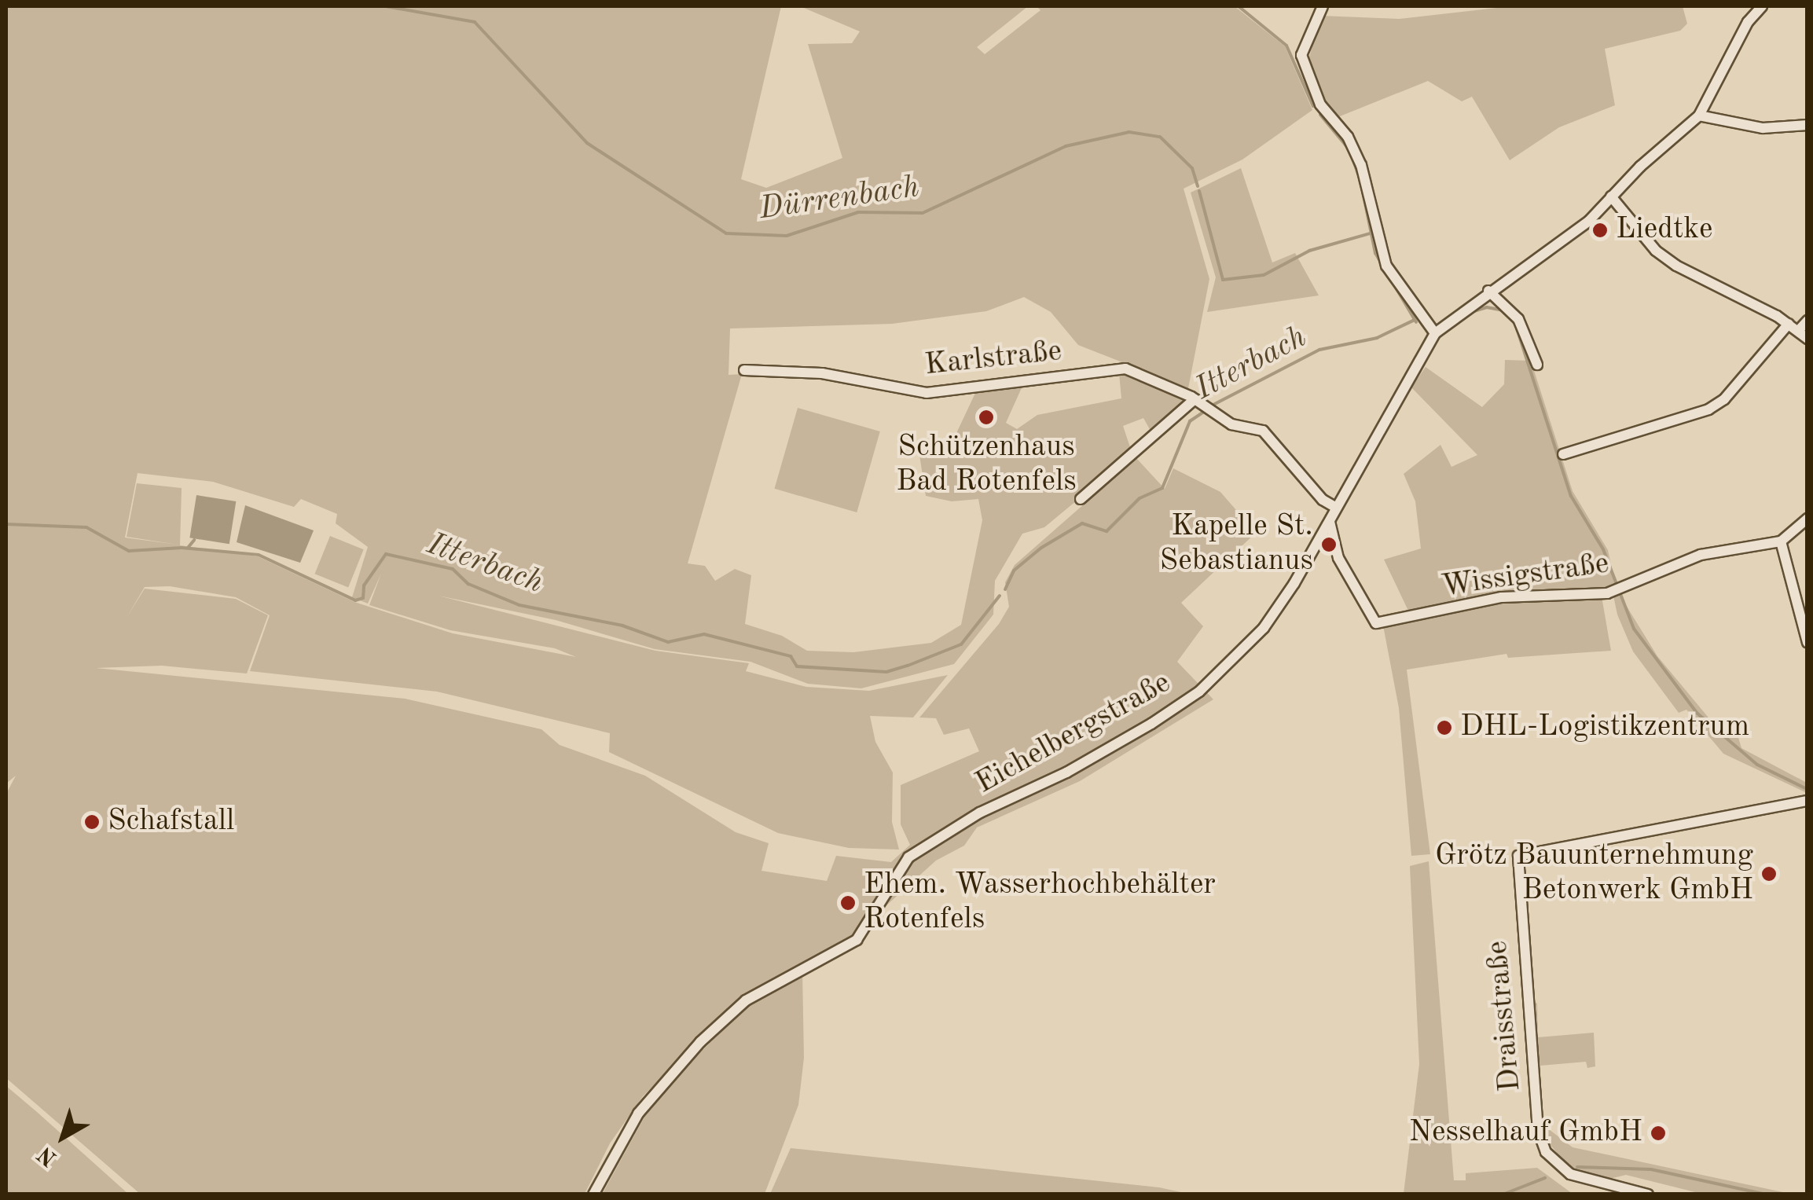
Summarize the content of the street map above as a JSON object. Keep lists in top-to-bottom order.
{
  "streets": {
    "street": [
      "Karlstraße",
      "Wissigstraße",
      "Eichelbergstraße",
      "Draisstraße"
    ]
  },
  "crossings": [
    ["Karlstraße", "Eichelbergstraße"],
    ["Wissigstraße", "Eichelbergstraße"]
  ],
  "water": ["Dürrenbach", "Itterbach"],
  "places": [
    "Liedtke",
    "Schützenhaus Bad Rotenfels",
    "Kapelle St. Sebastianus",
    "DHL-Logistikzentrum",
    "Schafstall",
    "Grötz Bauunternehmung Betonwerk GmbH",
    "Ehem. Wasserhochbehälter Rotenfels",
    "Nesselhauf GmbH"
  ],
  "north": "bottom left"
}
